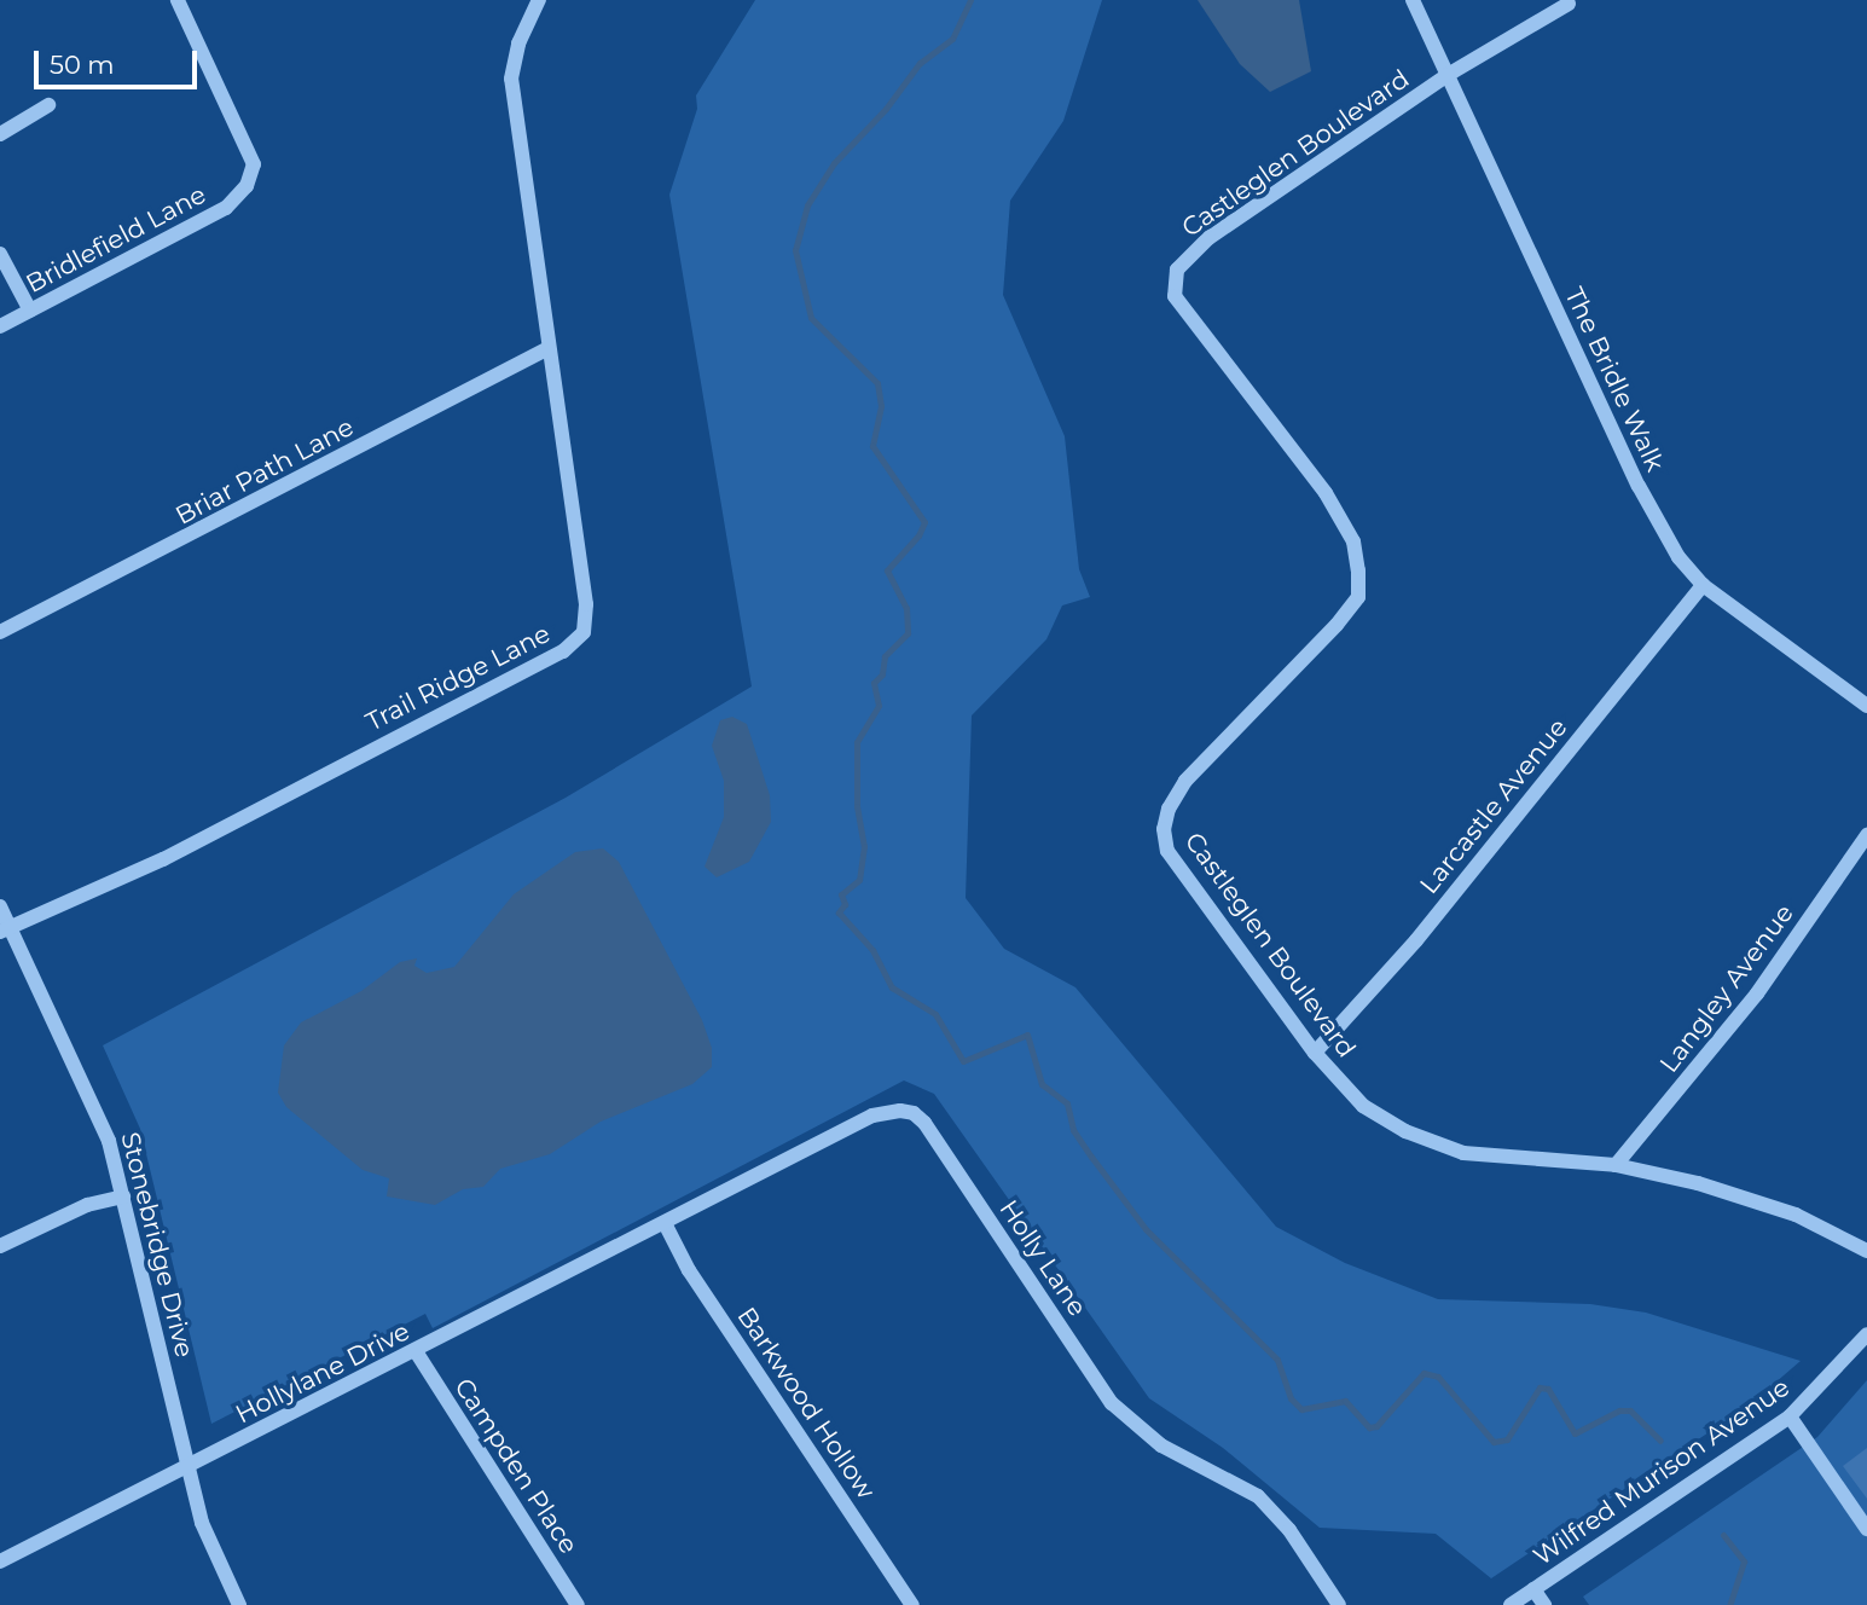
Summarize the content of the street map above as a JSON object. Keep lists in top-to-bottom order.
{
  "streets": {
    "street": [
      "Castleglen Boulevard",
      "Bridlefield Lane",
      "The Bridle Walk",
      "Briar Path Lane",
      "Trail Ridge Lane",
      "Larcastle Avenue",
      "Langley Avenue",
      "Stonebridge Drive",
      "Holly Lane",
      "Hollylane Drive",
      "Barkwood Hollow",
      "Campden Place",
      "Wilfred Murison Avenue"
    ]
  },
  "crossings": [
    ["Castleglen Boulevard", "The Bridle Walk"],
    ["Castleglen Boulevard", "Larcastle Avenue"],
    ["Castleglen Boulevard", "Langley Avenue"],
    ["The Bridle Walk", "Larcastle Avenue"],
    ["Briar Path Lane", "Trail Ridge Lane"],
    ["Trail Ridge Lane", "Stonebridge Drive"],
    ["Stonebridge Drive", "Hollylane Drive"],
    ["Holly Lane", "Hollylane Drive"],
    ["Holly Lane", "Barkwood Hollow"],
    ["Hollylane Drive", "Barkwood Hollow"],
    ["Hollylane Drive", "Campden Place"]
  ],
  "scale_bar": "50 m"
}
